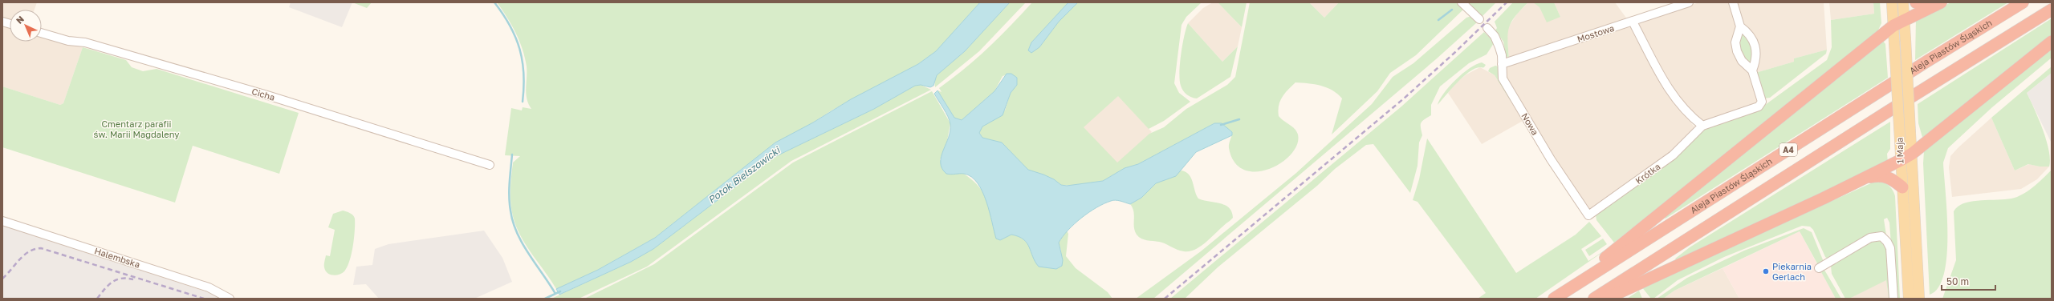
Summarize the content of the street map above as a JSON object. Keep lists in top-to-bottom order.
{
  "streets": {
    "highway": ["Aleja Piastów Śląskich", "A4"],
    "main road": ["1 Maja"],
    "street": [
      "Mostowa",
      "Cicha",
      "Nowa",
      "Krótka",
      "Halembska"
    ]
  },
  "crossings": [
    ["Mostowa", "Nowa"],
    ["Nowa", "Krótka"]
  ],
  "water": ["Potok Bielszowicki"],
  "parks": ["Cmentarz parafii św. Marii Magdaleny"],
  "places": ["Piekarnia Gerlach"],
  "scale_bar": "50 m",
  "north": "top left"
}
